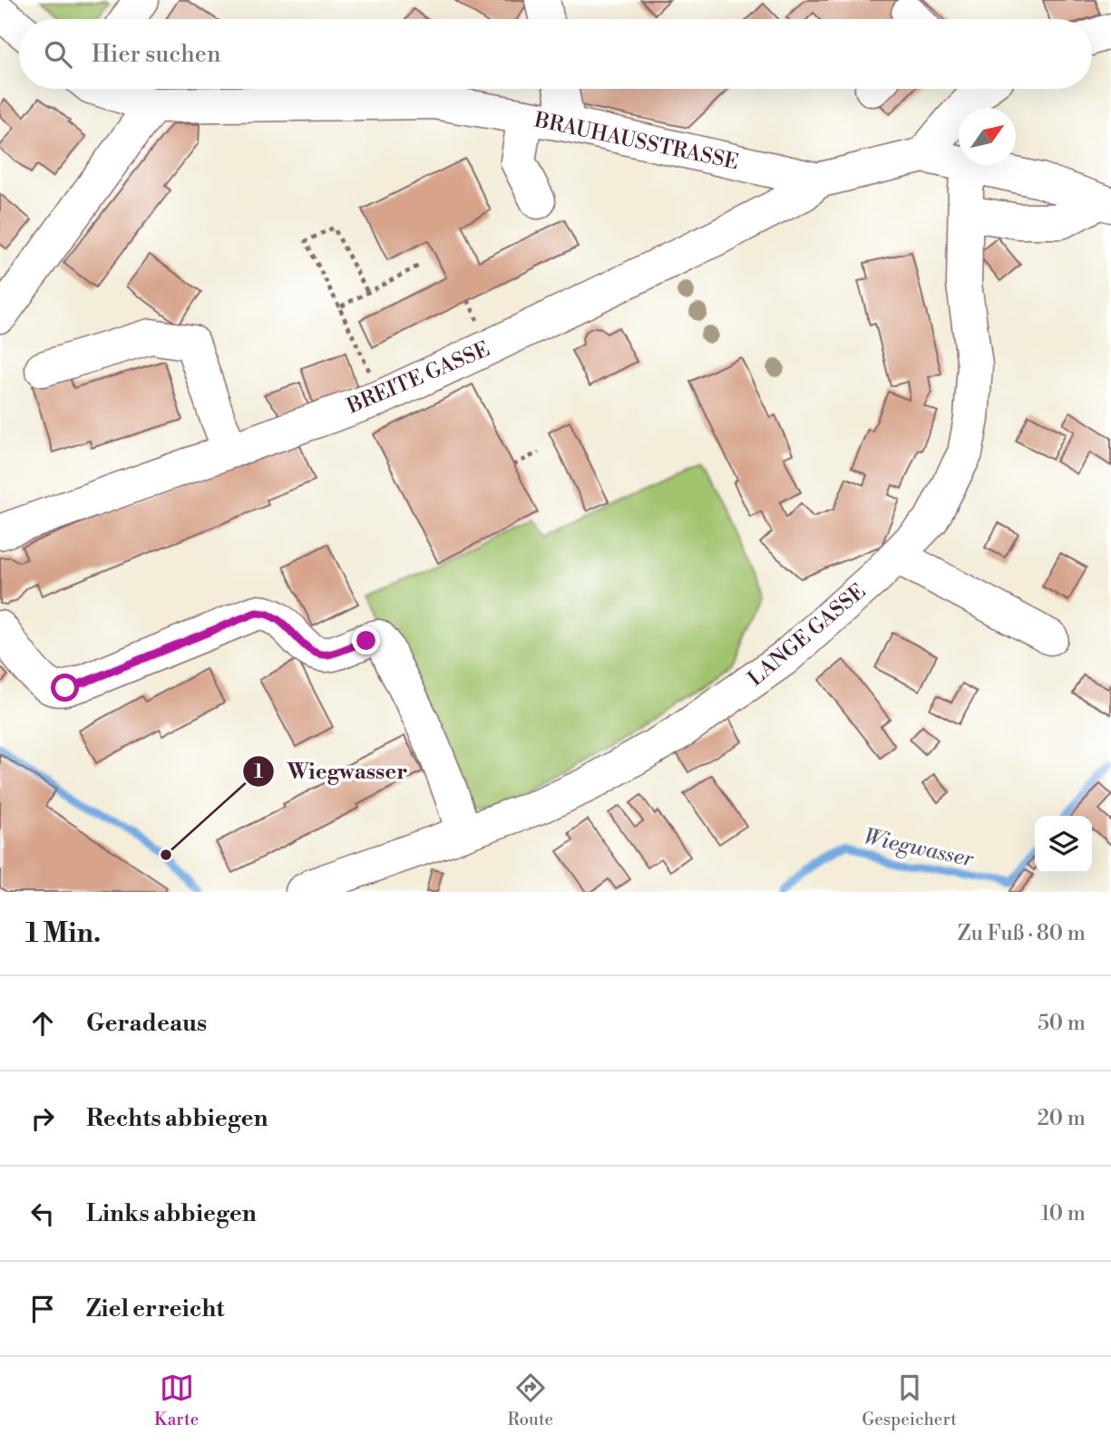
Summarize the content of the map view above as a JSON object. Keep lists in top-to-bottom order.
{
  "streets": {
    "street": ["BRAUHAUSSTRASSE", "BREITE GASSE", "LANGE GASSE"]
  },
  "crossings": [
    ["BRAUHAUSSTRASSE", "BREITE GASSE"],
    ["BRAUHAUSSTRASSE", "LANGE GASSE"]
  ],
  "water": ["Wiegwasser"],
  "places": ["Wiegwasser"],
  "north": "top right",
  "page": {
    "search": "Hier suchen",
    "heading": ["1 Min.", "Zu Fuß · 80 m"],
    "list": [
      ["Geradeaus", "50 m"],
      ["Rechts abbiegen", "20 m"],
      ["Links abbiegen", "10 m"],
      "Ziel erreicht"
    ],
    "nav": ["Karte", "Route", "Gespeichert"]
  }
}
